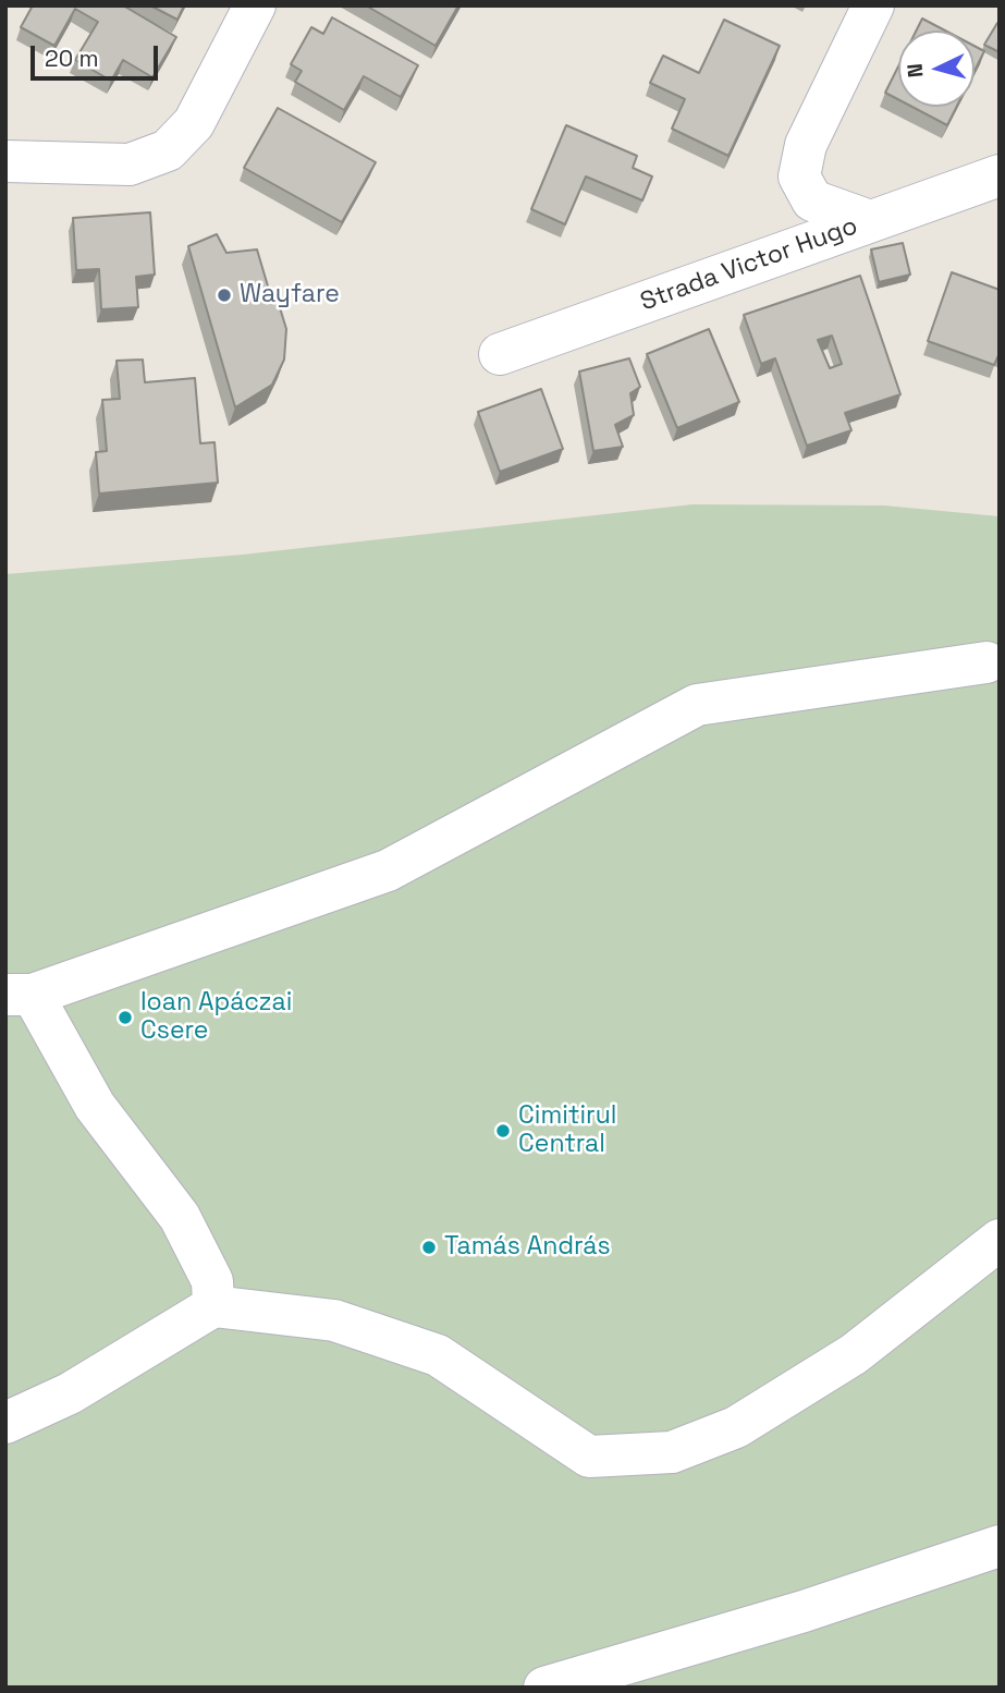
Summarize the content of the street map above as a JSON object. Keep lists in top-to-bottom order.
{
  "streets": {
    "street": ["Strada Victor Hugo"]
  },
  "places": [
    "Wayfare",
    "Ioan Apáczai Csere",
    "Cimitirul Central",
    "Tamás András"
  ],
  "scale_bar": "20 m",
  "north": "left"
}
